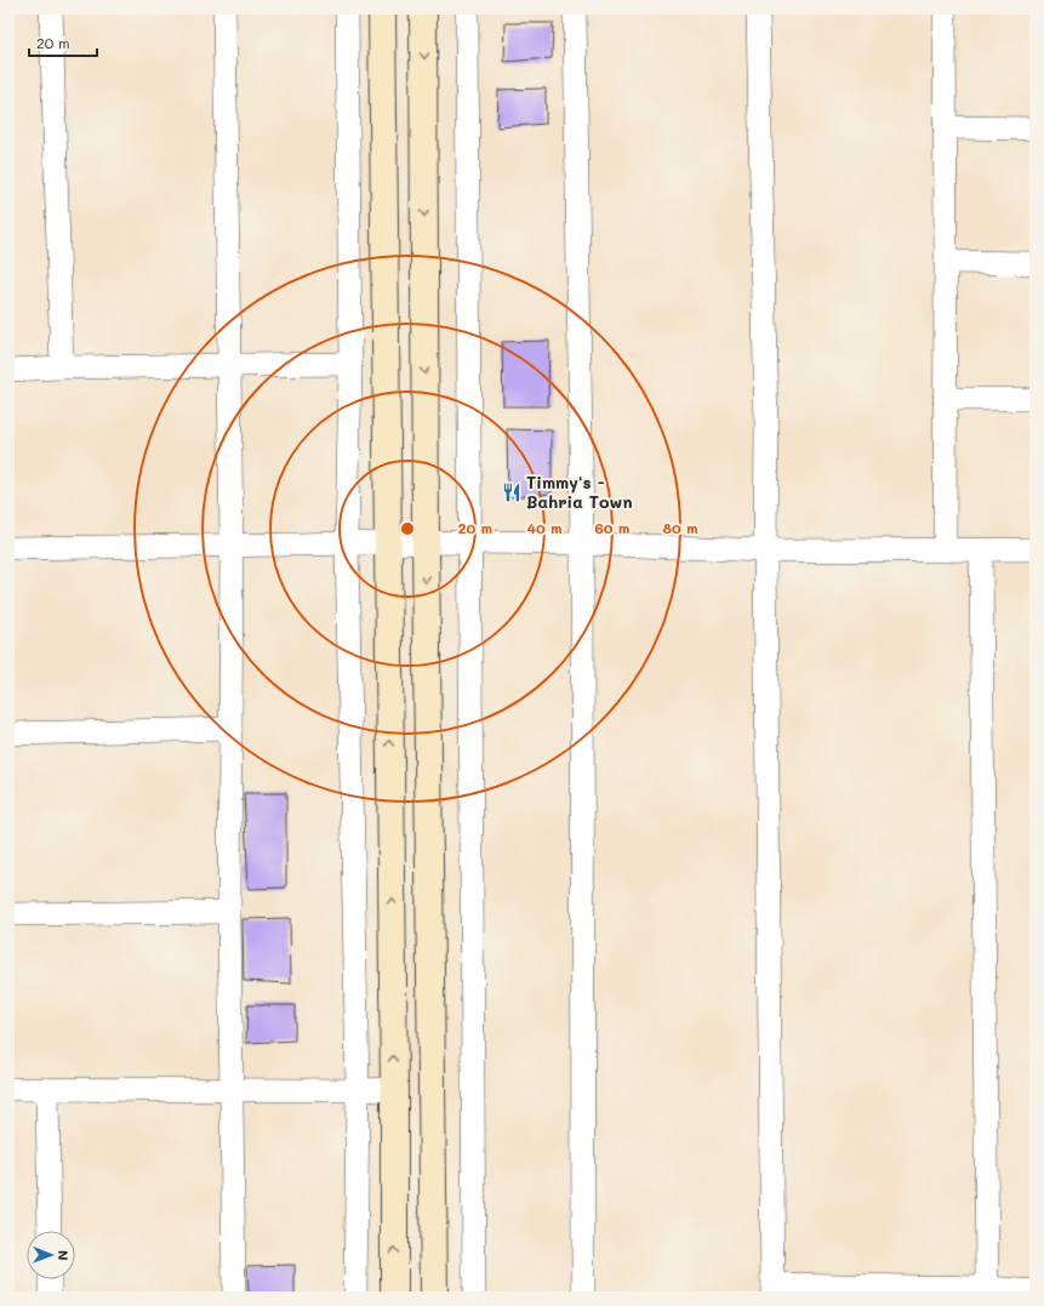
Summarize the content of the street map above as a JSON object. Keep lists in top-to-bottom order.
{
  "places": {
    "restaurant": ["Timmy's - Bahria Town"]
  },
  "scale_bar": "20 m",
  "north": "right",
  "rings": [
    "20 m",
    "40 m",
    "60 m",
    "80 m"
  ]
}
